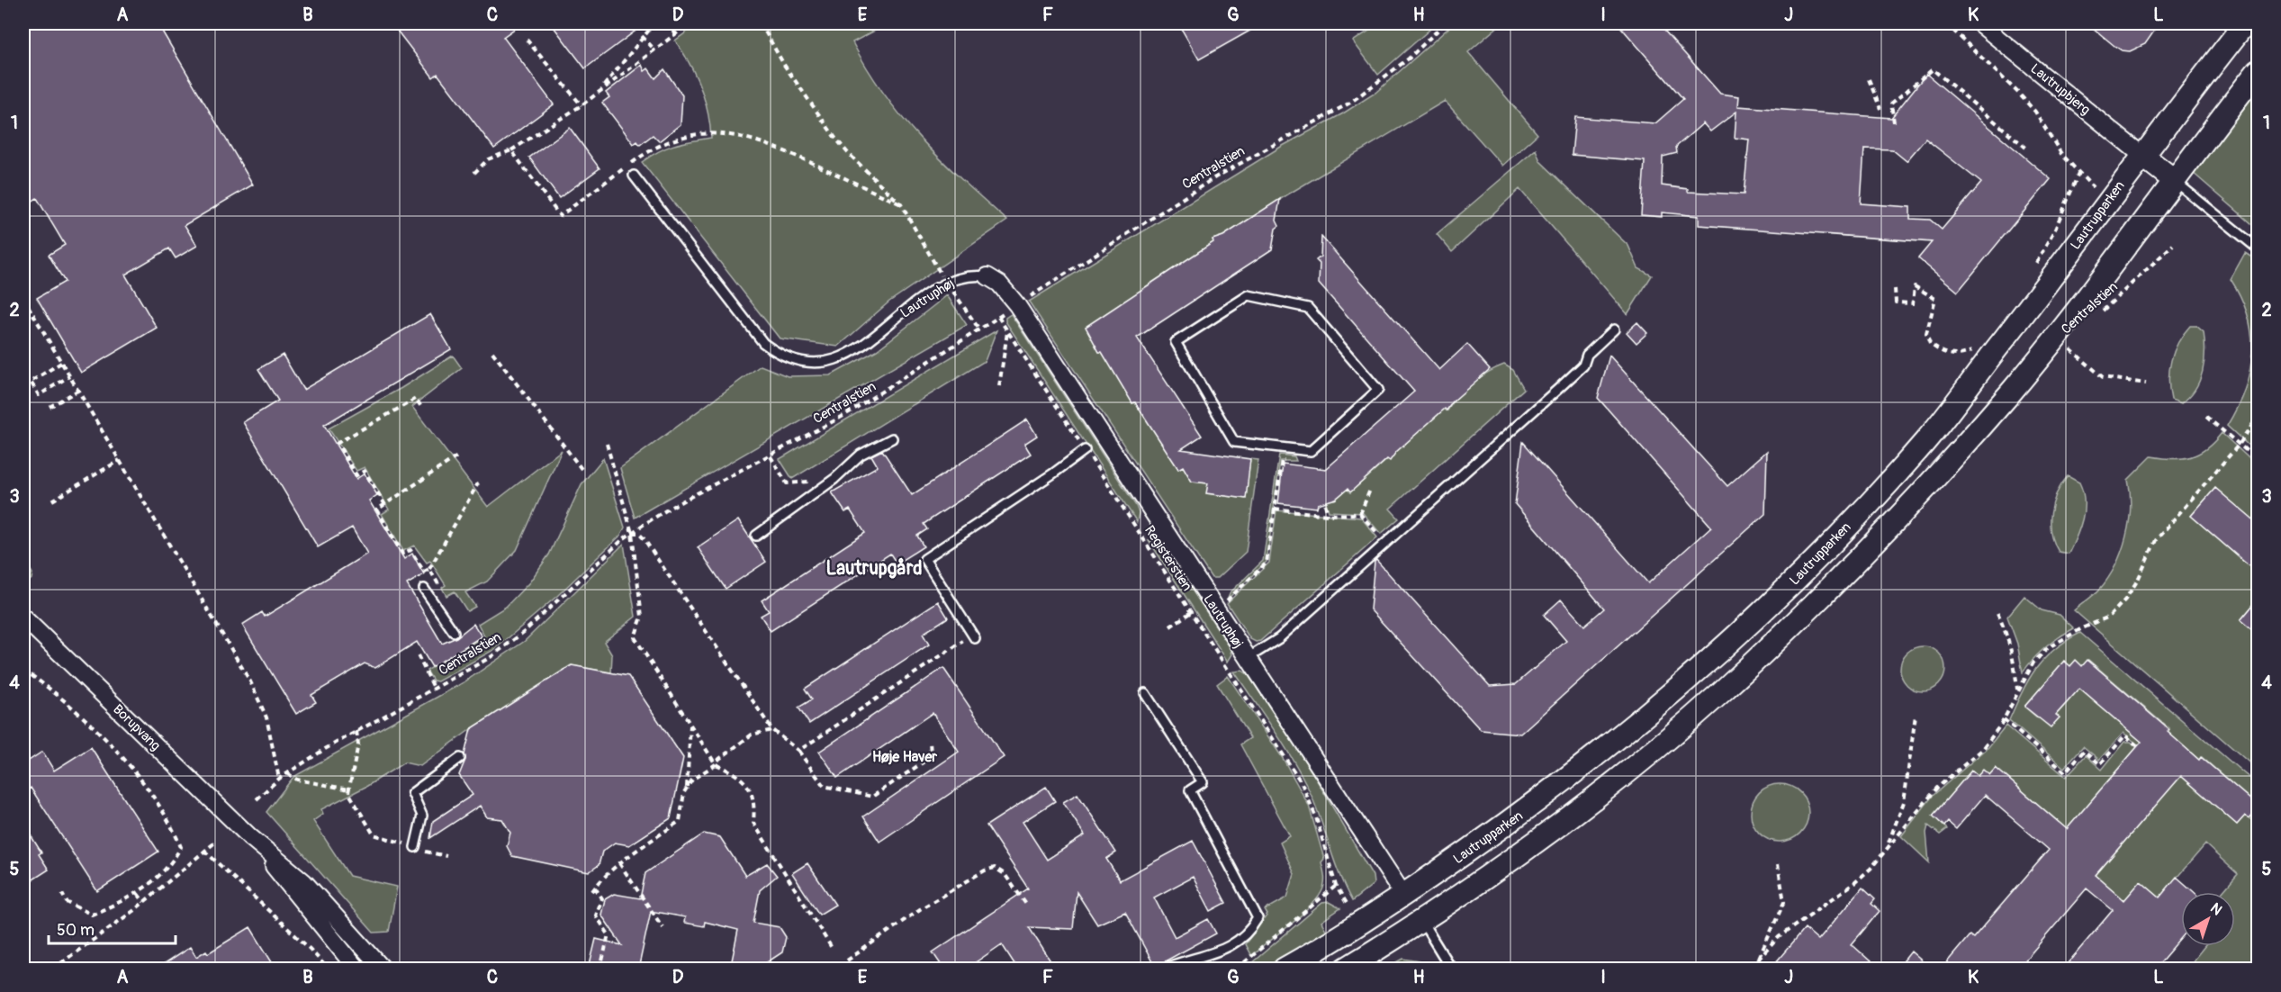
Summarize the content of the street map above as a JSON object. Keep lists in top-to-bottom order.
{
  "streets": {
    "street": [
      "Lautrupbjerg",
      "Lautrupparken",
      "Lautruphøj",
      "Borupvang"
    ],
    "path": ["Centralstien", "Registerstien"]
  },
  "crossings": [
    ["Lautrupbjerg", "Lautrupparken"],
    ["Centralstien", "Lautruphøj"],
    ["Centralstien", "Registerstien"],
    ["Lautrupparken", "Lautruphøj"]
  ],
  "districts": ["Lautrupgård", "Høje Haver"],
  "scale_bar": "50 m",
  "north": "top right",
  "grid": {
    "columns": [
      "A",
      "B",
      "C",
      "D",
      "E",
      "F",
      "G",
      "H",
      "I",
      "J",
      "K",
      "L"
    ],
    "rows": [
      "1",
      "2",
      "3",
      "4",
      "5"
    ]
  }
}
